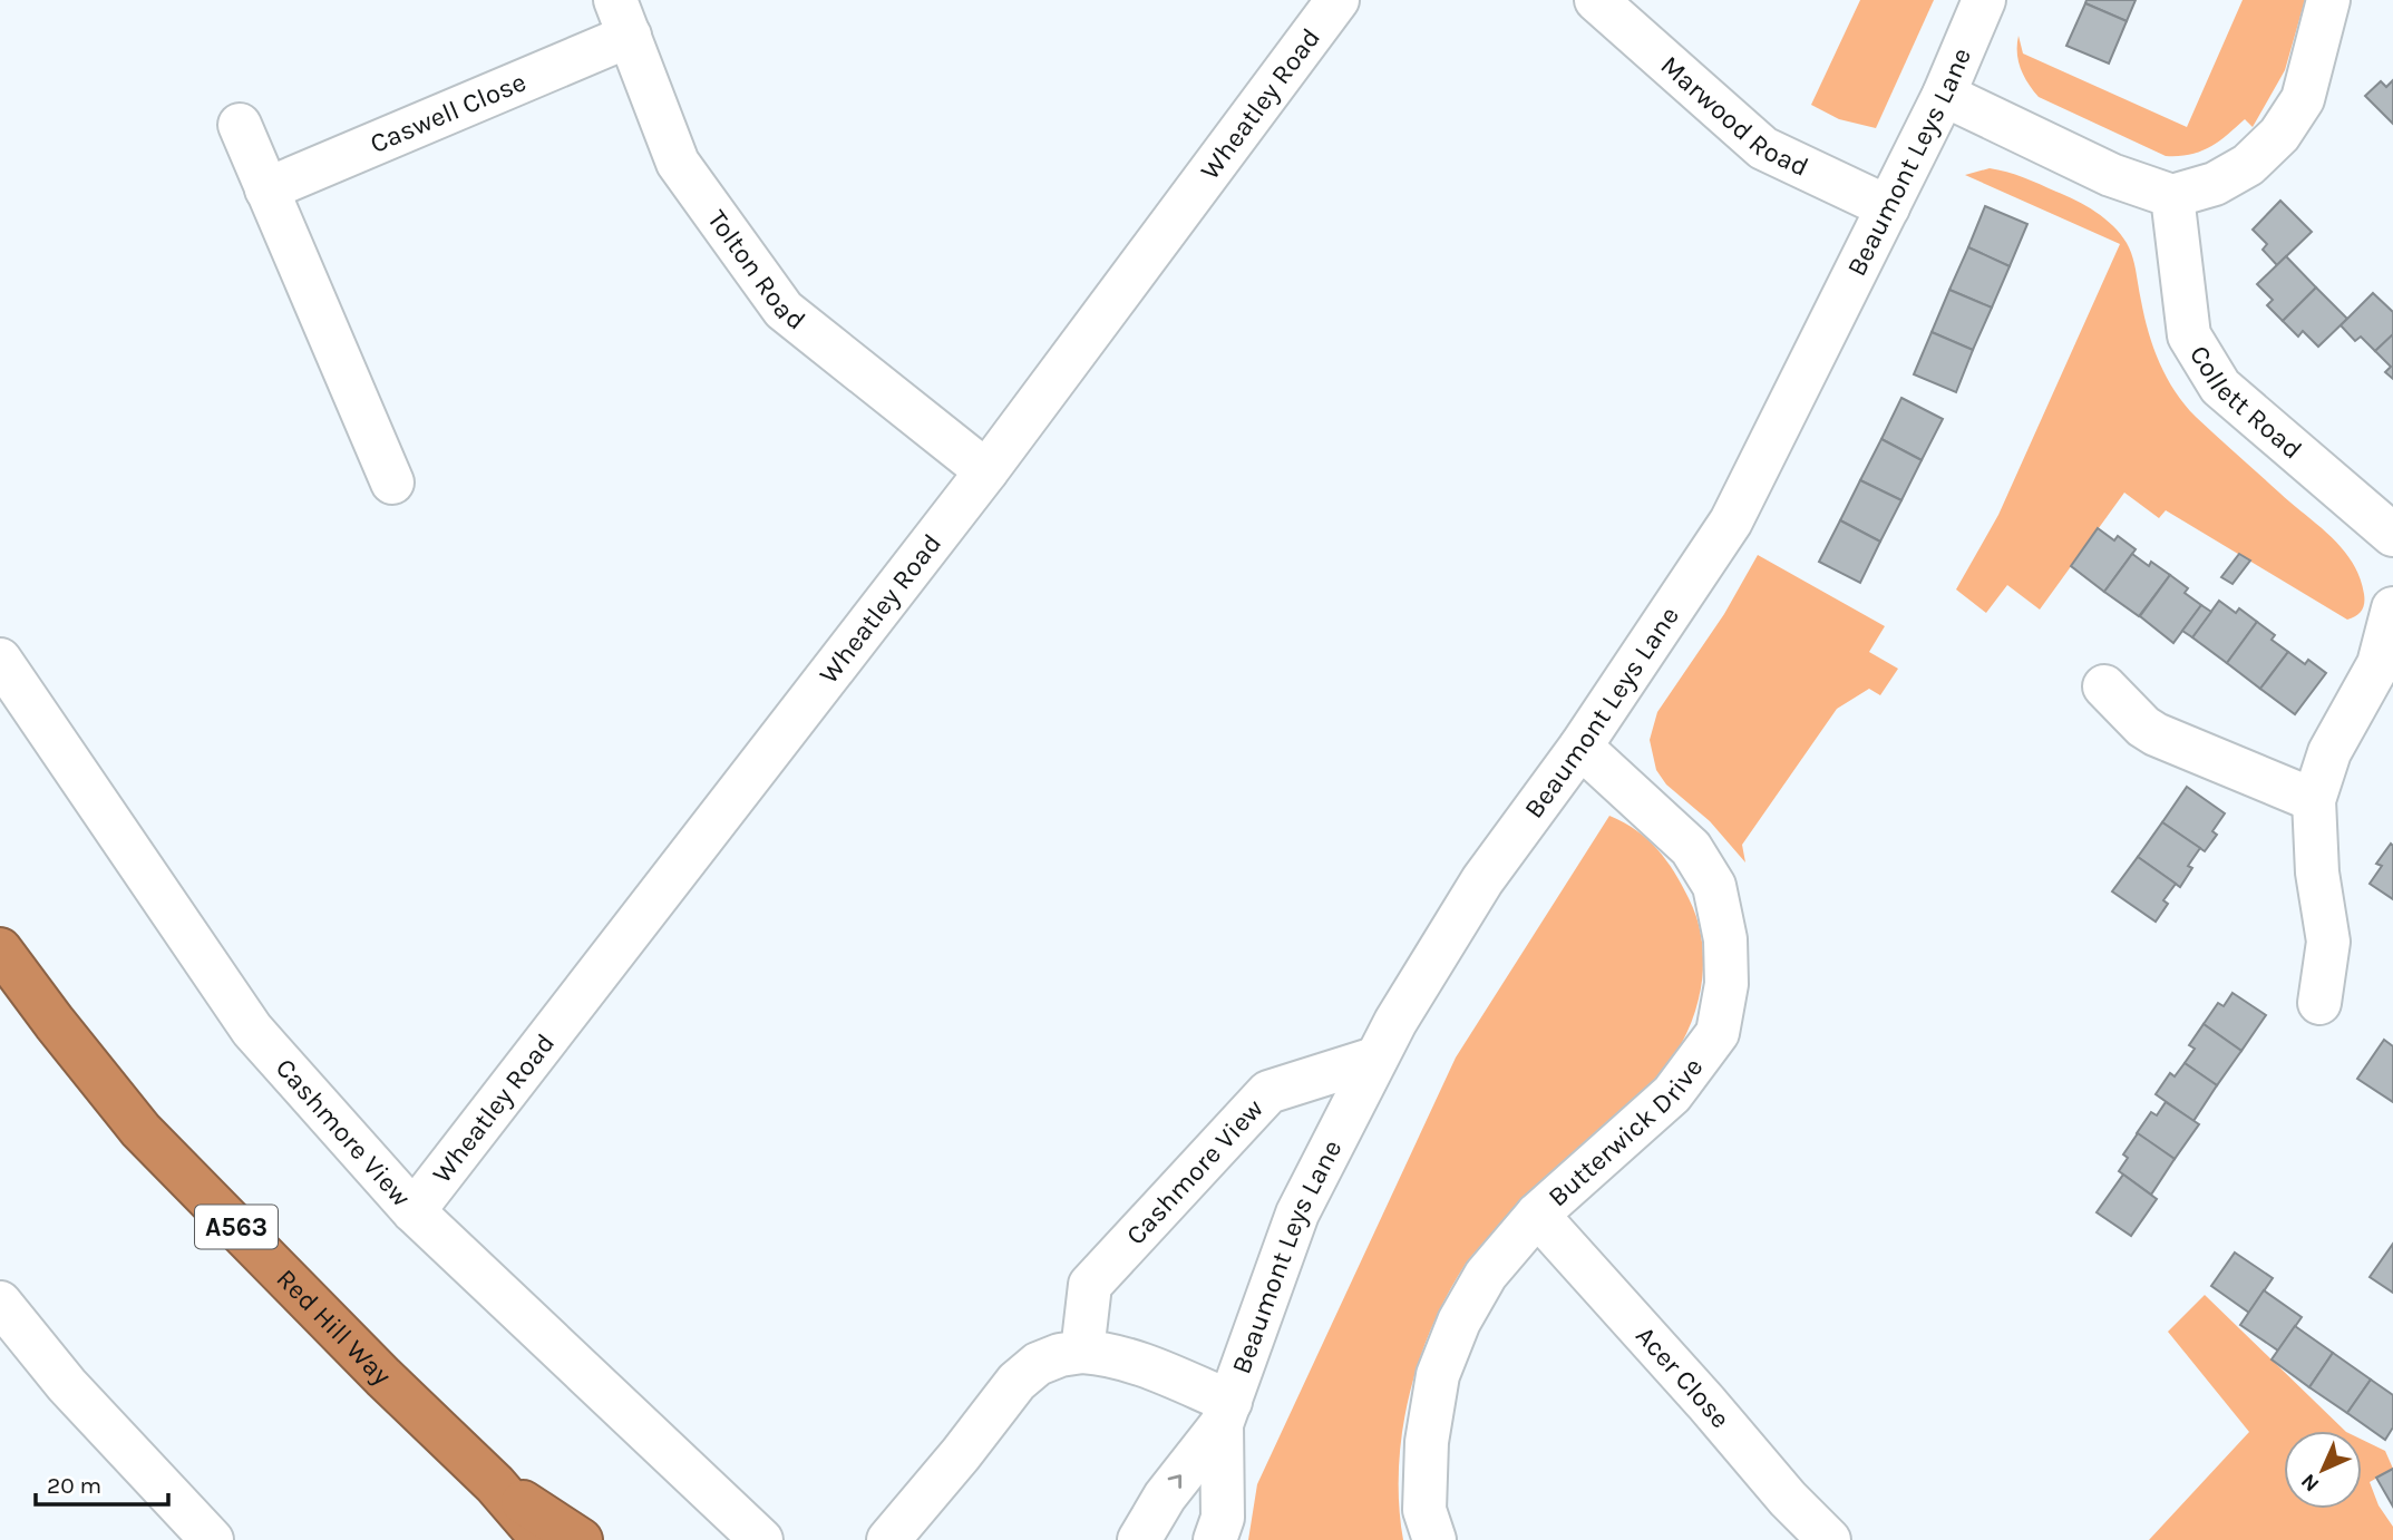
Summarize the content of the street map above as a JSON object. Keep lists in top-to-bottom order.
{
  "streets": {
    "highway": ["A563", "Red Hill Way"],
    "street": [
      "Wheatley Road",
      "Caswell Close",
      "Marwood Road",
      "Beaumont Leys Lane",
      "Tolton Road",
      "Collett Road",
      "Butterwick Drive",
      "Cashmore View",
      "Acer Close"
    ]
  },
  "crossings": [
    ["Wheatley Road", "Tolton Road"],
    ["Wheatley Road", "Cashmore View"],
    ["Caswell Close", "Tolton Road"],
    ["Marwood Road", "Beaumont Leys Lane"],
    ["Beaumont Leys Lane", "Butterwick Drive"],
    ["Beaumont Leys Lane", "Cashmore View"],
    ["Butterwick Drive", "Acer Close"]
  ],
  "scale_bar": "20 m",
  "north": "bottom left"
}
